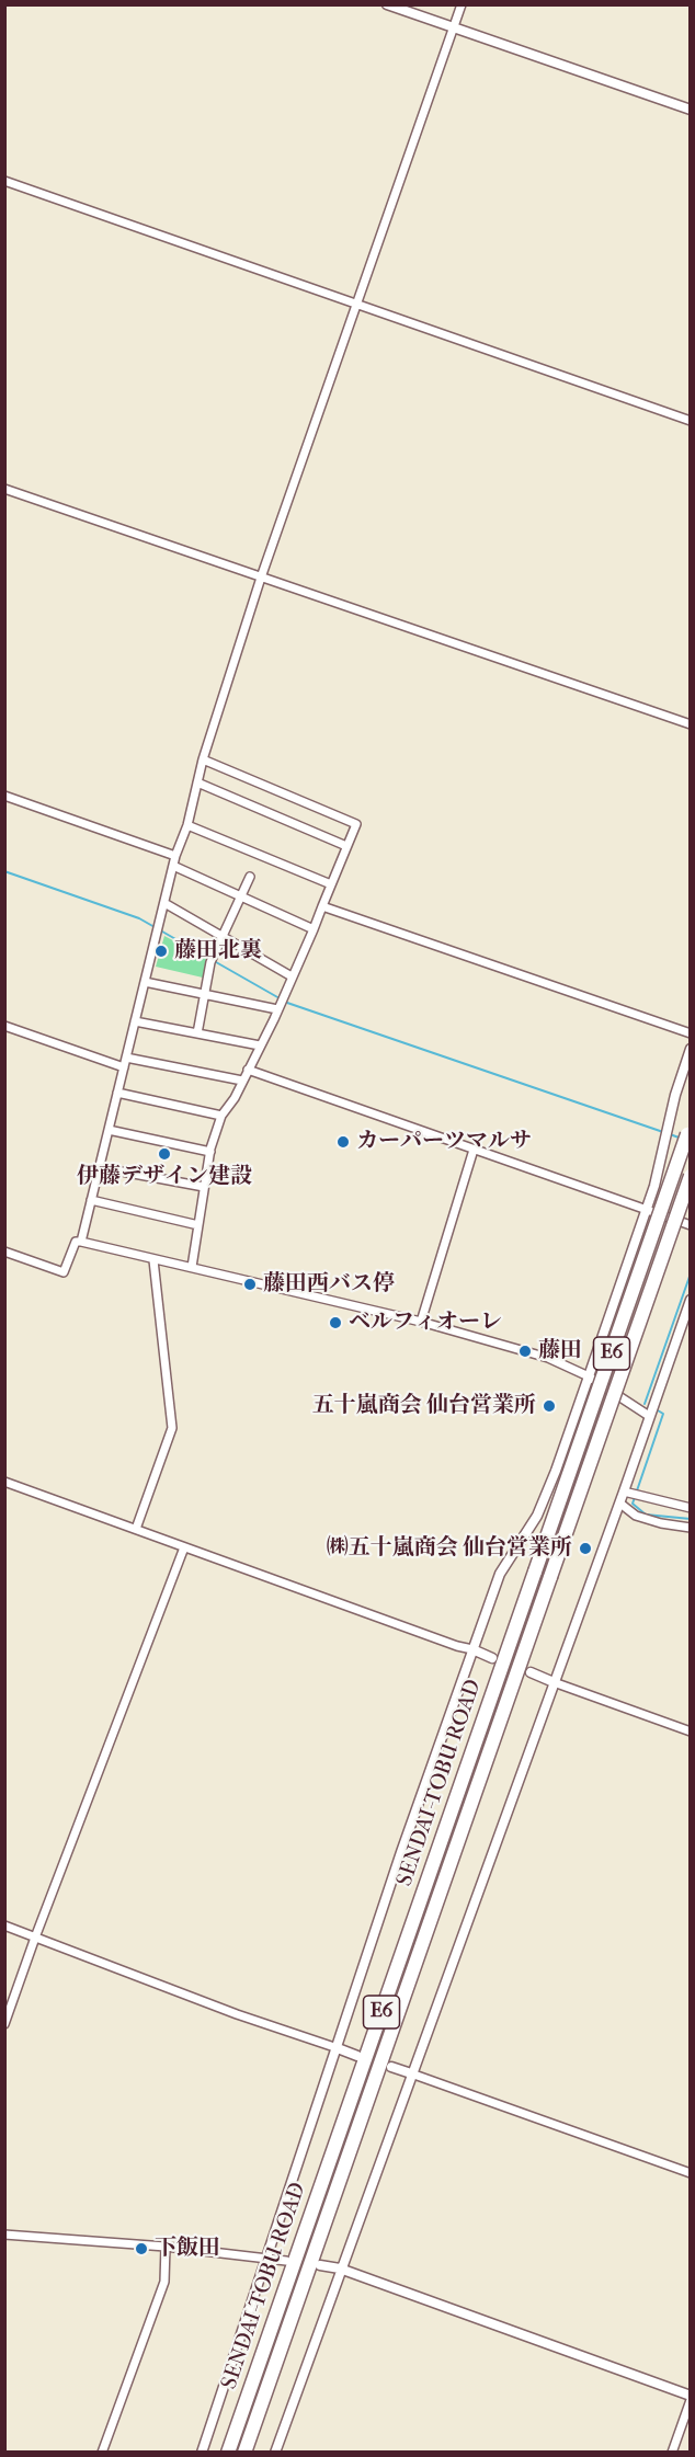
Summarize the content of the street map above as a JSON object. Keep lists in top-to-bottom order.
{
  "streets": {
    "highway": ["E6", "SENDAI-TOBU ROAD"]
  },
  "places": [
    "藤田北裏",
    "カーパーツマルサ",
    "伊藤デザイン建設",
    "藤田西バス停",
    "ベルフィオーレ",
    "藤田",
    "五十嵐商会 仙台営業所",
    "㈱五十嵐商会 仙台営業所",
    "下飯田"
  ]
}
